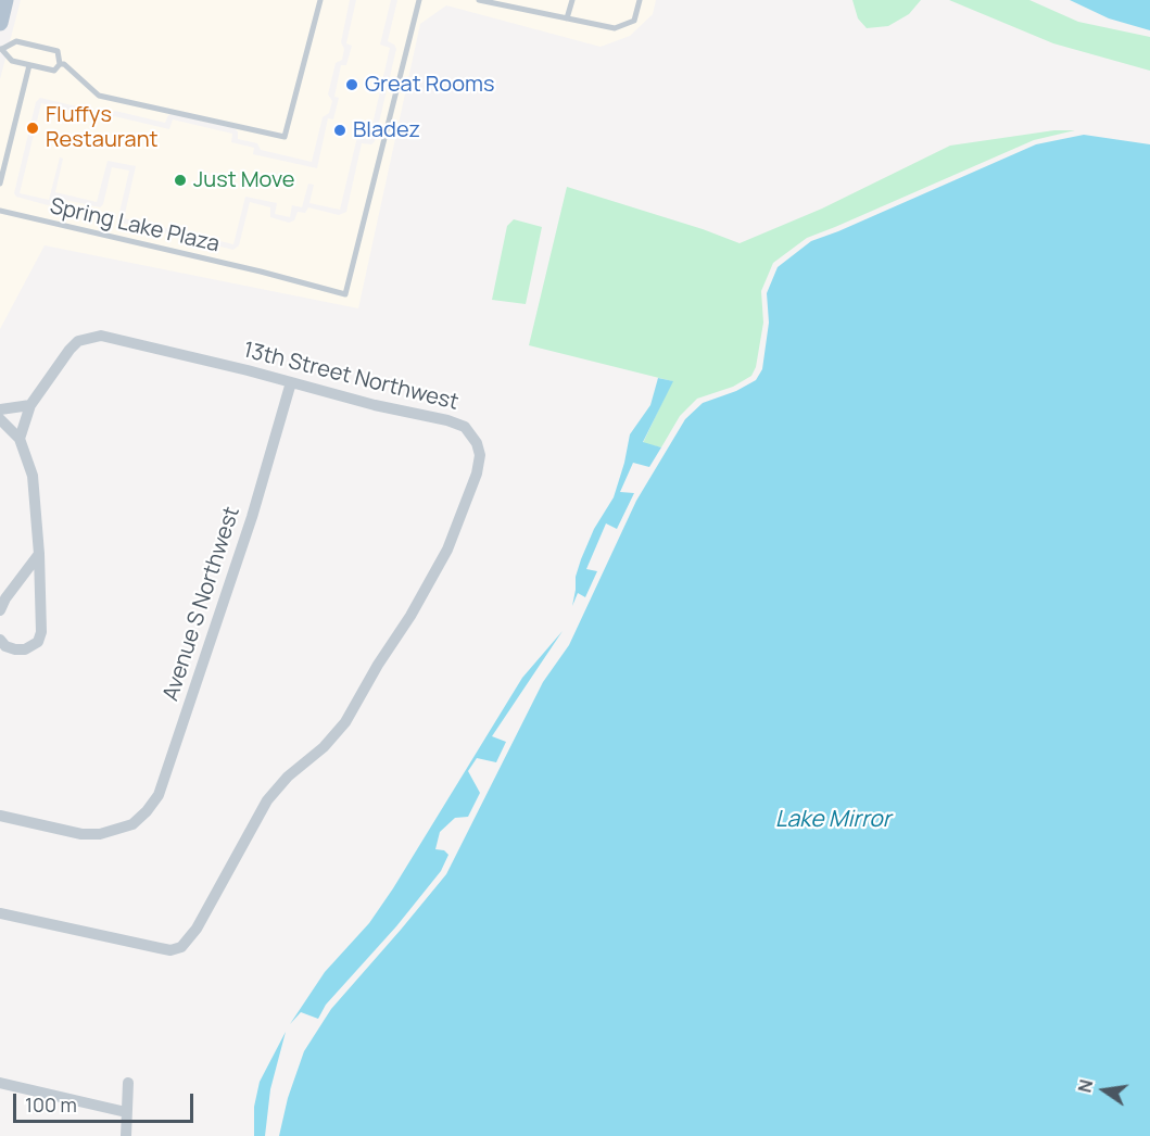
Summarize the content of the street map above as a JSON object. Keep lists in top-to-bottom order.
{
  "streets": {
    "street": ["13th Street Northwest", "Avenue S Northwest"],
    "lane": ["Spring Lake Plaza"]
  },
  "crossings": [
    ["13th Street Northwest", "Avenue S Northwest"]
  ],
  "water": ["Lake Mirror"],
  "places": [
    "Great Rooms",
    "Fluffys Restaurant",
    "Bladez",
    "Just Move"
  ],
  "scale_bar": "100 m",
  "north": "left"
}
